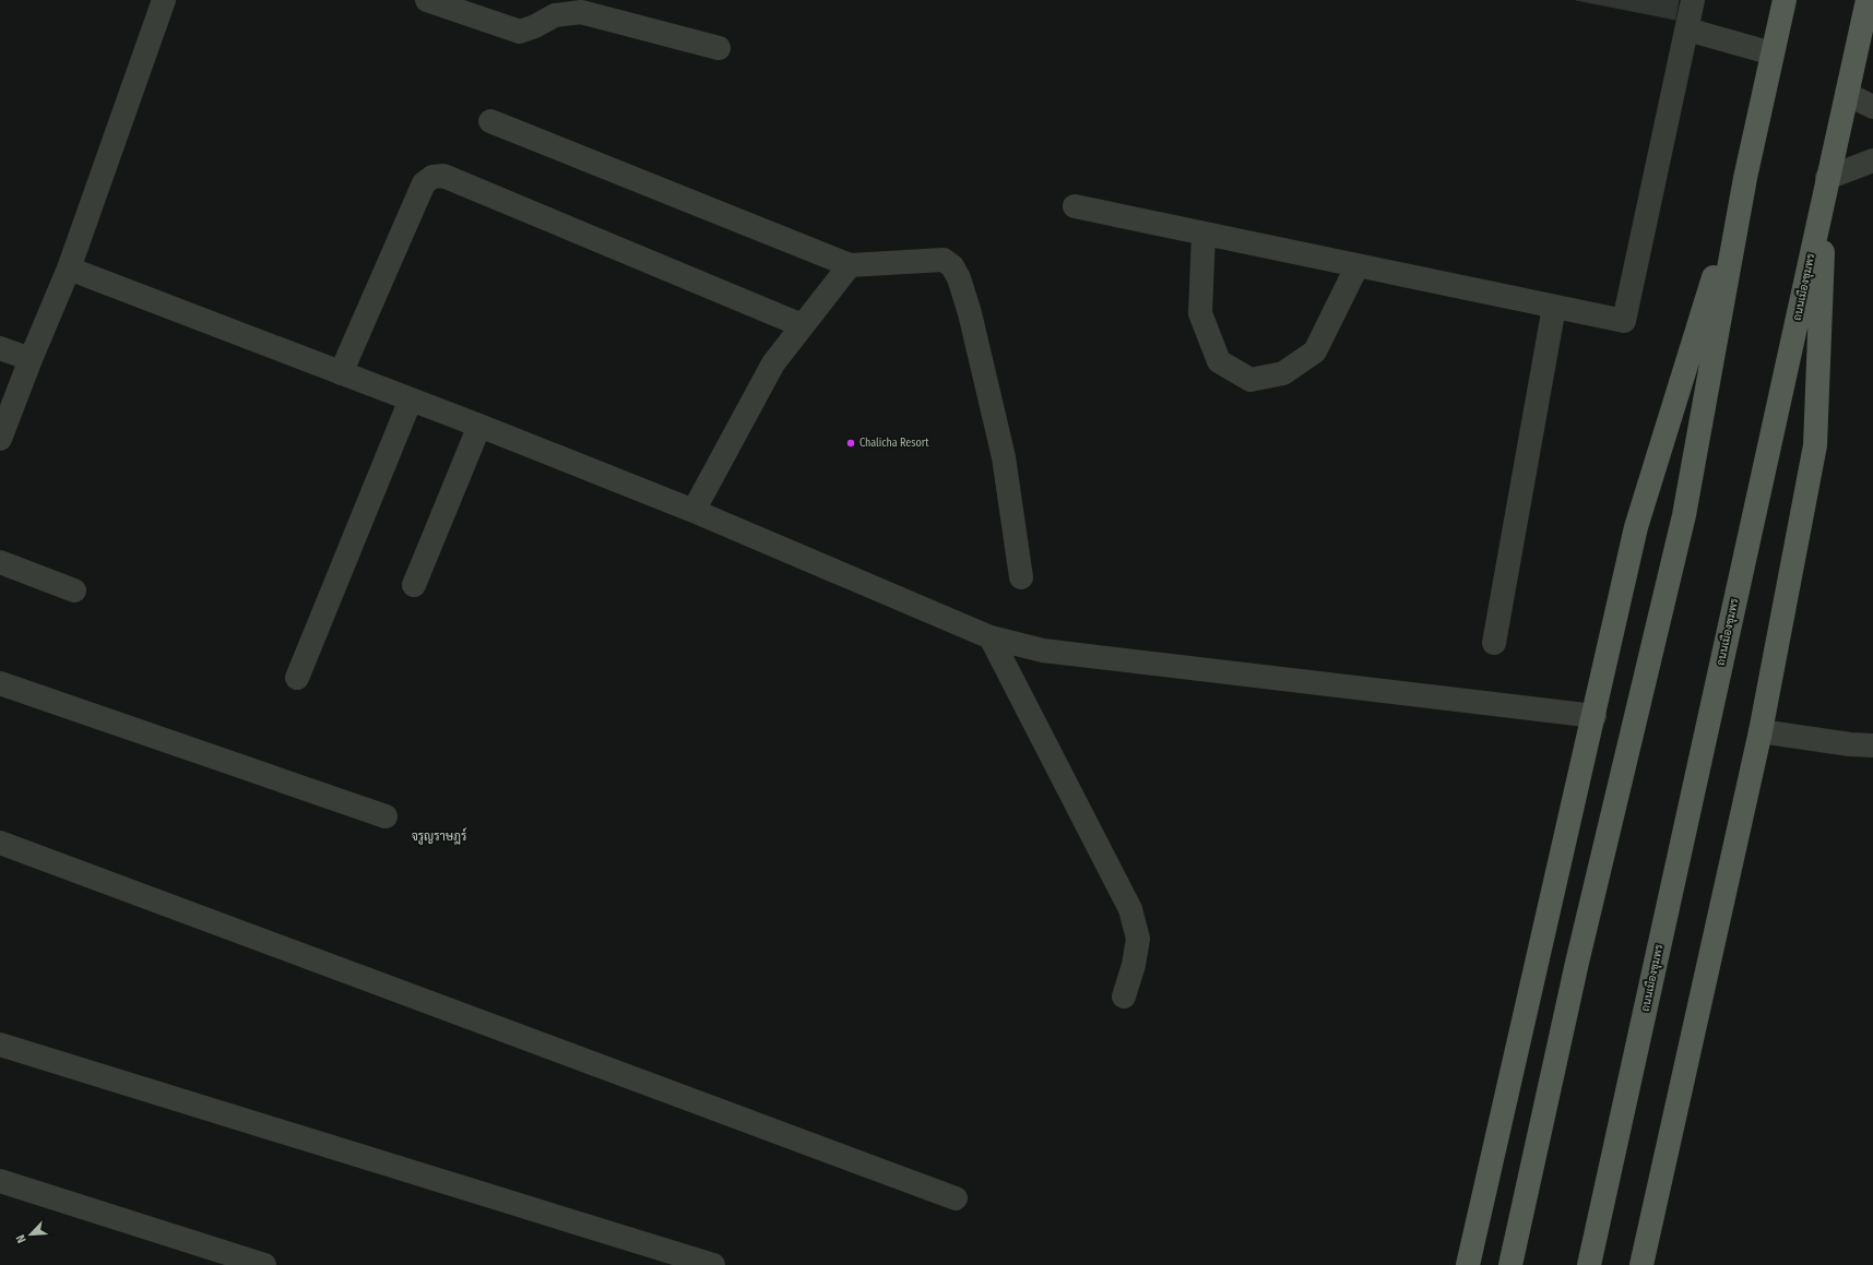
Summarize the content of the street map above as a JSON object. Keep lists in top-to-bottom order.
{
  "streets": {
    "main road": ["ถนนเมืองชุมพร"]
  },
  "districts": ["จรูญราษฎร์"],
  "places": ["Chalicha Resort"],
  "north": "bottom left"
}
